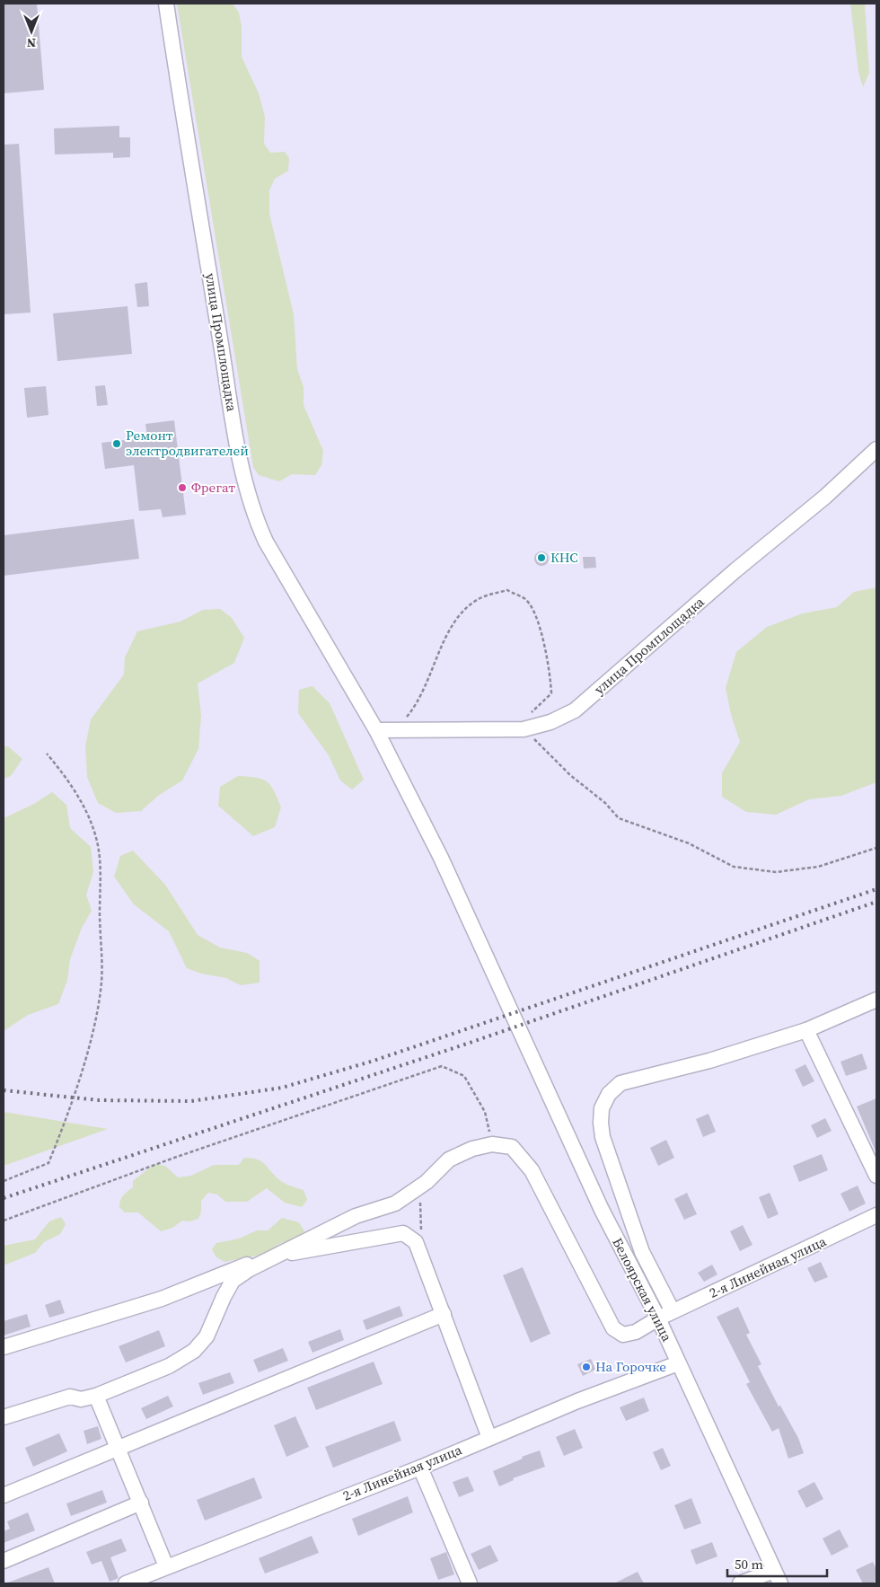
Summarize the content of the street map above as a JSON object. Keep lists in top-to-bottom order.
{
  "streets": {
    "street": ["улица Промплощадка", "2-я Линейная улица", "Белоярская улица"]
  },
  "crossings": [
    ["улица Промплощадка", "Белоярская улица"],
    ["2-я Линейная улица", "Белоярская улица"]
  ],
  "places": [
    "Ремонт электродвигателей",
    "Фрегат",
    "КНС",
    "На Горочке"
  ],
  "scale_bar": "50 m",
  "north": "bottom"
}
